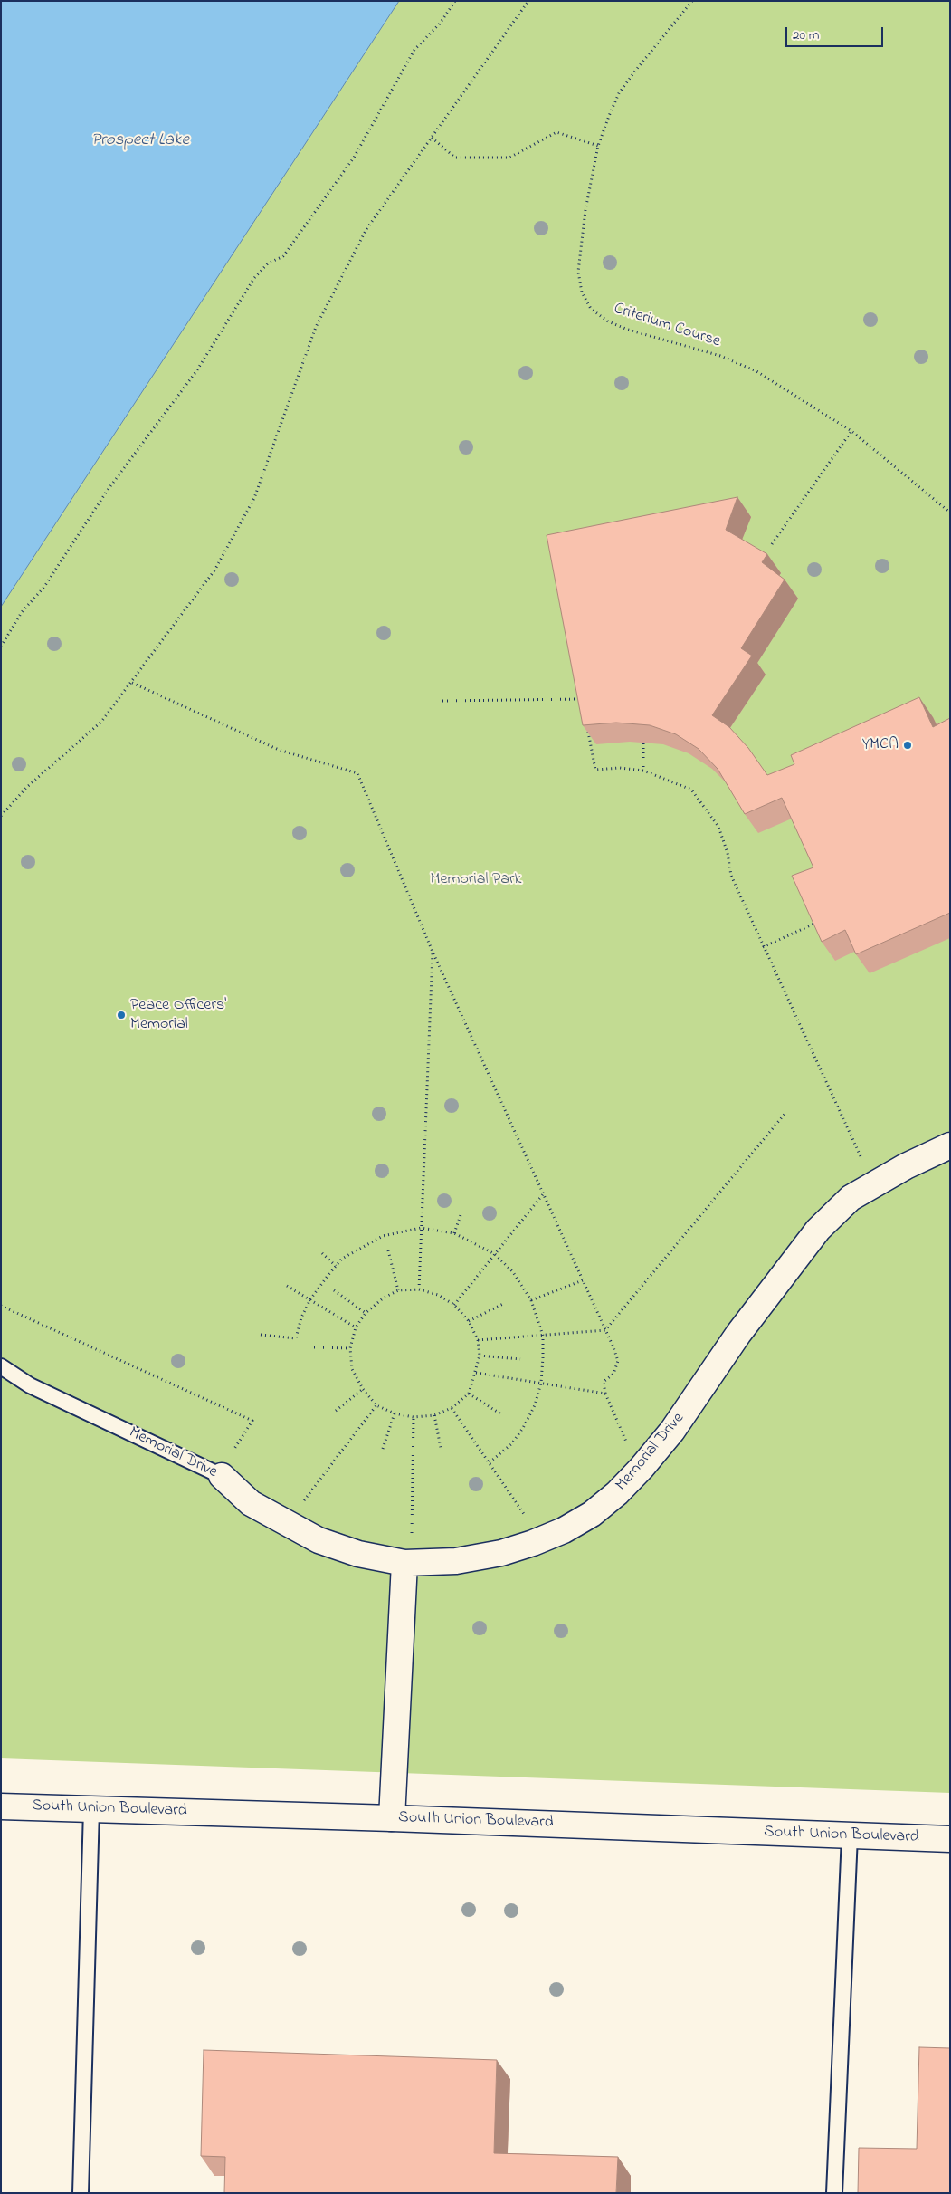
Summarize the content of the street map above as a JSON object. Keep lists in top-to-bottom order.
{
  "streets": {
    "street": ["Memorial Drive", "South Union Boulevard"],
    "path": ["Criterium Course"]
  },
  "water": ["Prospect Lake"],
  "parks": ["Memorial Park"],
  "places": ["YMCA", "Peace Officers' Memorial"],
  "scale_bar": "20 m"
}
